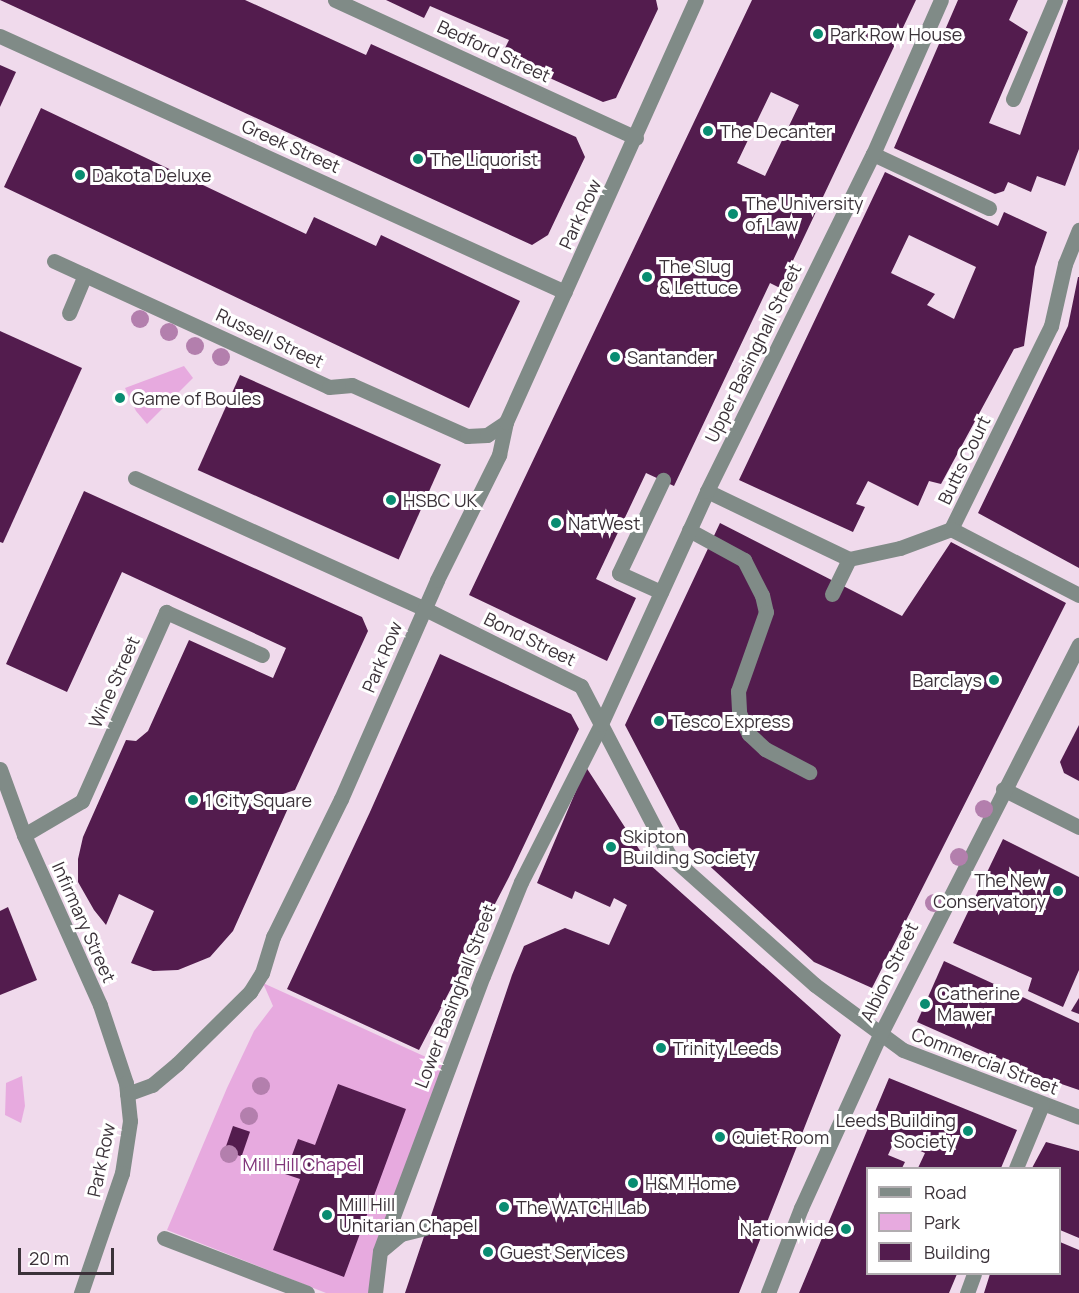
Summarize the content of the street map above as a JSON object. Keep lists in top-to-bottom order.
{
  "streets": {
    "street": [
      "Bedford Street",
      "Greek Street",
      "Park Row",
      "Russell Street",
      "Upper Basinghall Street",
      "Butts Court",
      "Bond Street",
      "Wine Street",
      "Infirmary Street",
      "Albion Street",
      "Lower Basinghall Street",
      "Commercial Street"
    ]
  },
  "crossings": [
    ["Bedford Street", "Park Row"],
    ["Greek Street", "Park Row"],
    ["Park Row", "Russell Street"],
    ["Park Row", "Bond Street"],
    ["Park Row", "Infirmary Street"],
    ["Upper Basinghall Street", "Bond Street"],
    ["Upper Basinghall Street", "Lower Basinghall Street"],
    ["Bond Street", "Albion Street"],
    ["Bond Street", "Lower Basinghall Street"],
    ["Bond Street", "Commercial Street"],
    ["Wine Street", "Infirmary Street"],
    ["Albion Street", "Commercial Street"]
  ],
  "parks": ["Mill Hill Chapel"],
  "places": [
    "Park Row House",
    "The Decanter",
    "The Liquorist",
    "Dakota Deluxe",
    "The University of Law",
    "The Slug & Lettuce",
    "Santander",
    "Game of Boules",
    "HSBC UK",
    "NatWest",
    "Barclays",
    "Tesco Express",
    "1 City Square",
    "Skipton Building Society",
    "The New Conservatory",
    "Catherine Mawer",
    "Trinity Leeds",
    "Leeds Building Society",
    "Quiet Room",
    "H&M Home",
    "The WATCH Lab",
    "Mill Hill Unitarian Chapel",
    "Nationwide",
    "Guest Services"
  ],
  "legend": ["Road", "Park", "Building"],
  "scale_bar": "20 m"
}
